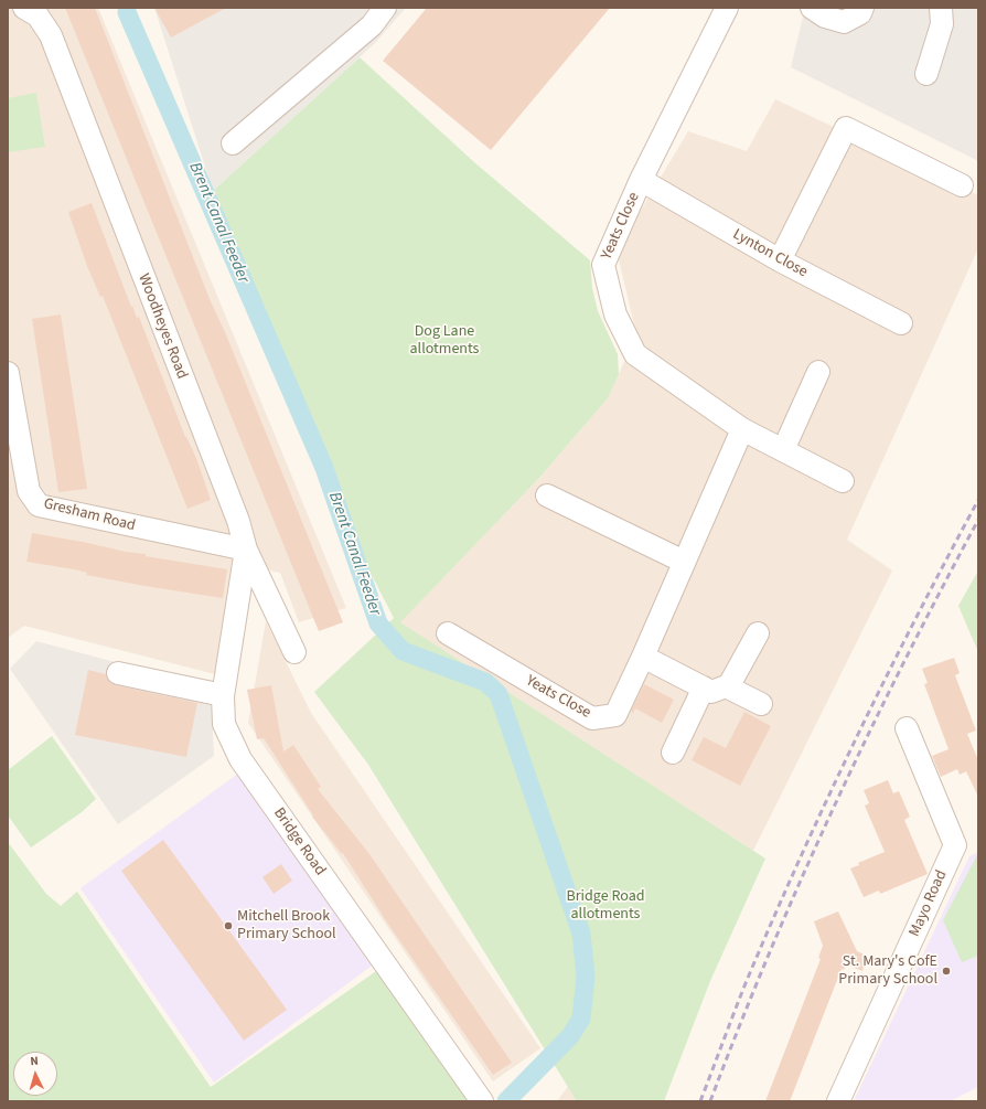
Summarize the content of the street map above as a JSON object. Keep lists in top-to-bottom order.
{
  "streets": {
    "street": [
      "Yeats Close",
      "Lynton Close",
      "Woodheyes Road",
      "Gresham Road",
      "Bridge Road",
      "Mayo Road"
    ]
  },
  "crossings": [
    ["Yeats Close", "Lynton Close"],
    ["Woodheyes Road", "Gresham Road"],
    ["Woodheyes Road", "Bridge Road"],
    ["Gresham Road", "Bridge Road"]
  ],
  "water": ["Brent Canal Feeder"],
  "parks": ["Dog Lane allotments", "Bridge Road allotments"],
  "places": ["Mitchell Brook Primary School", "St. Mary's CofE Primary School"],
  "north": "top"
}
